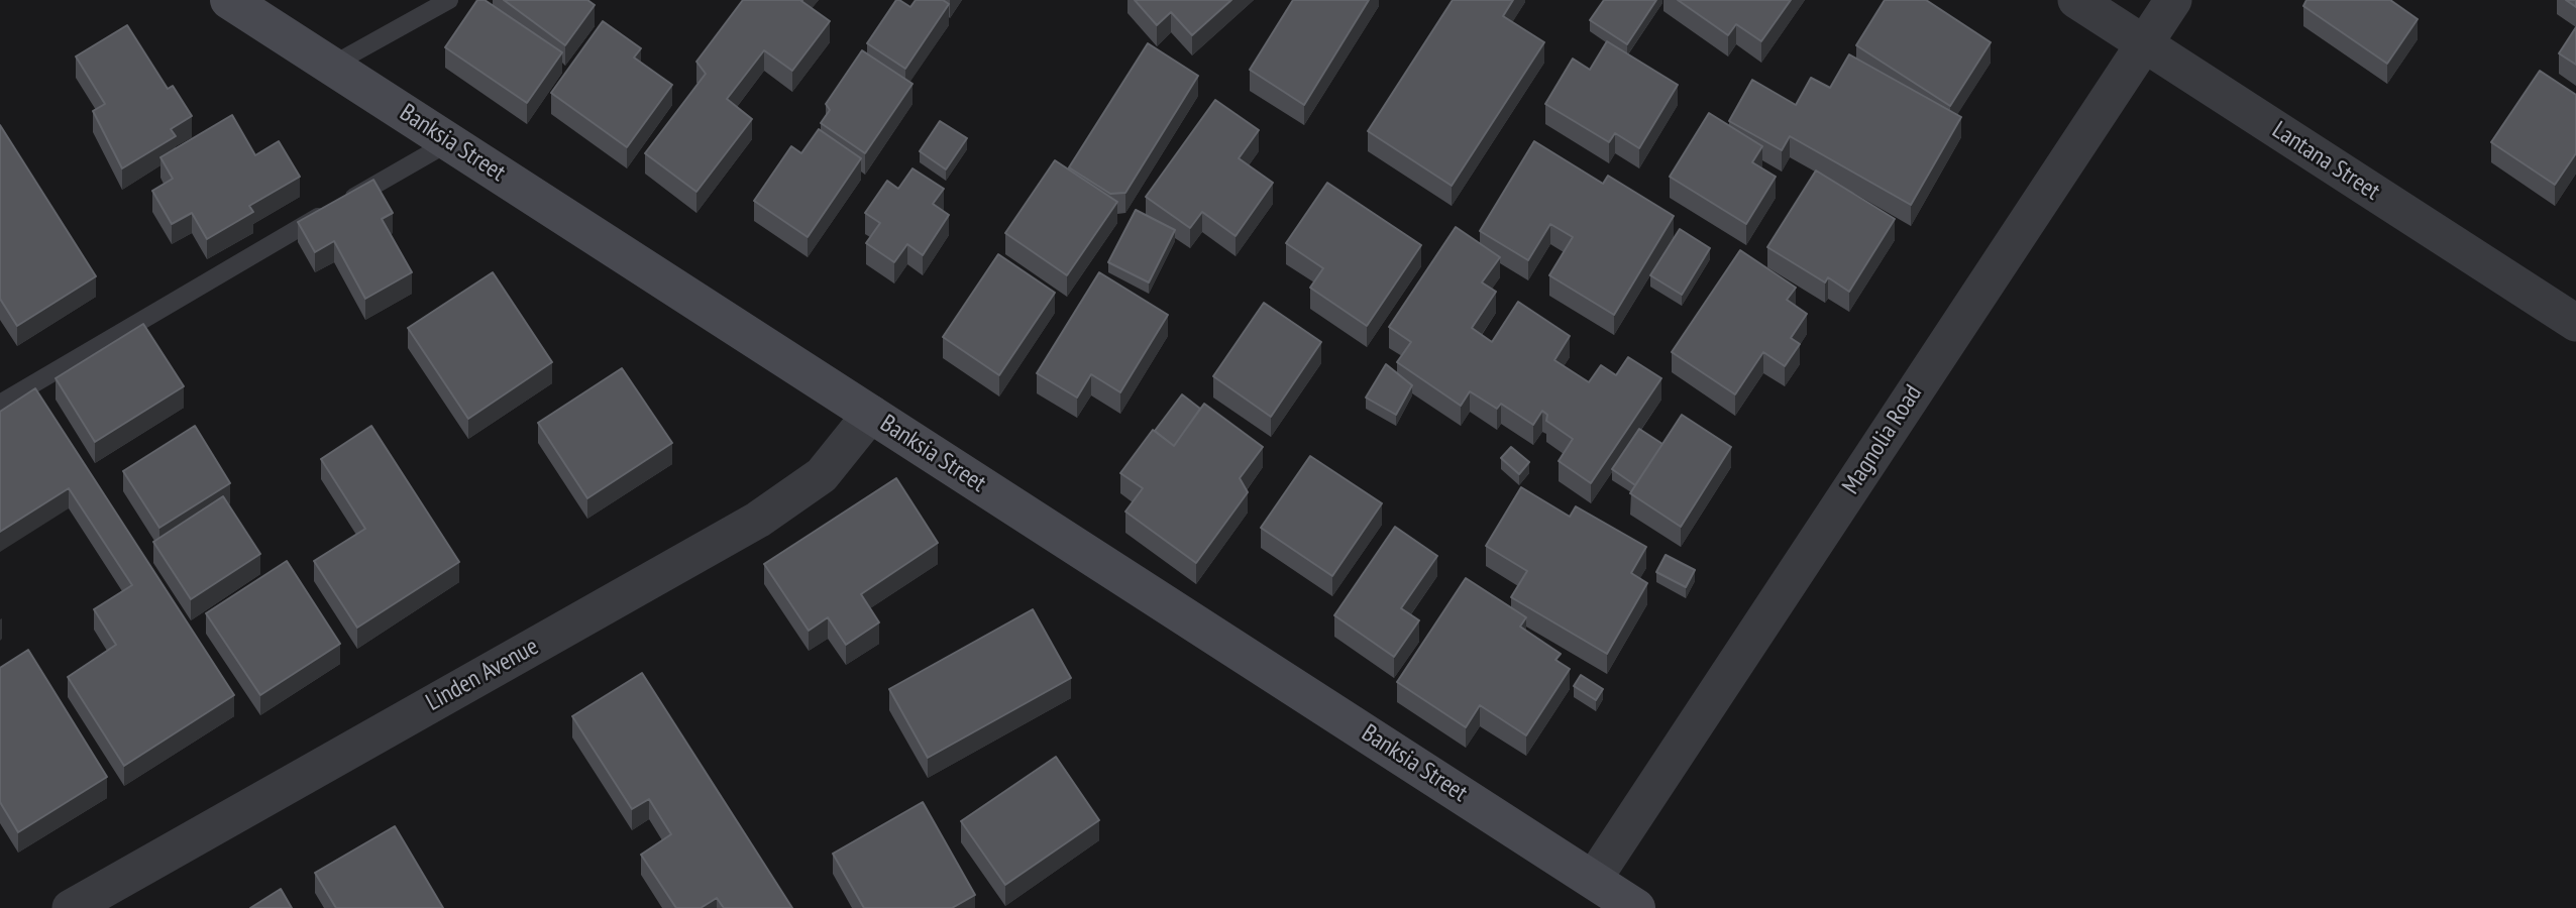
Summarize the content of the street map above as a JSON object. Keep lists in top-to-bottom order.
{
  "streets": {
    "street": [
      "Banksia Street",
      "Lantana Street",
      "Magnolia Road",
      "Linden Avenue"
    ]
  },
  "crossings": [
    ["Banksia Street", "Magnolia Road"],
    ["Banksia Street", "Linden Avenue"],
    ["Lantana Street", "Magnolia Road"]
  ]
}
